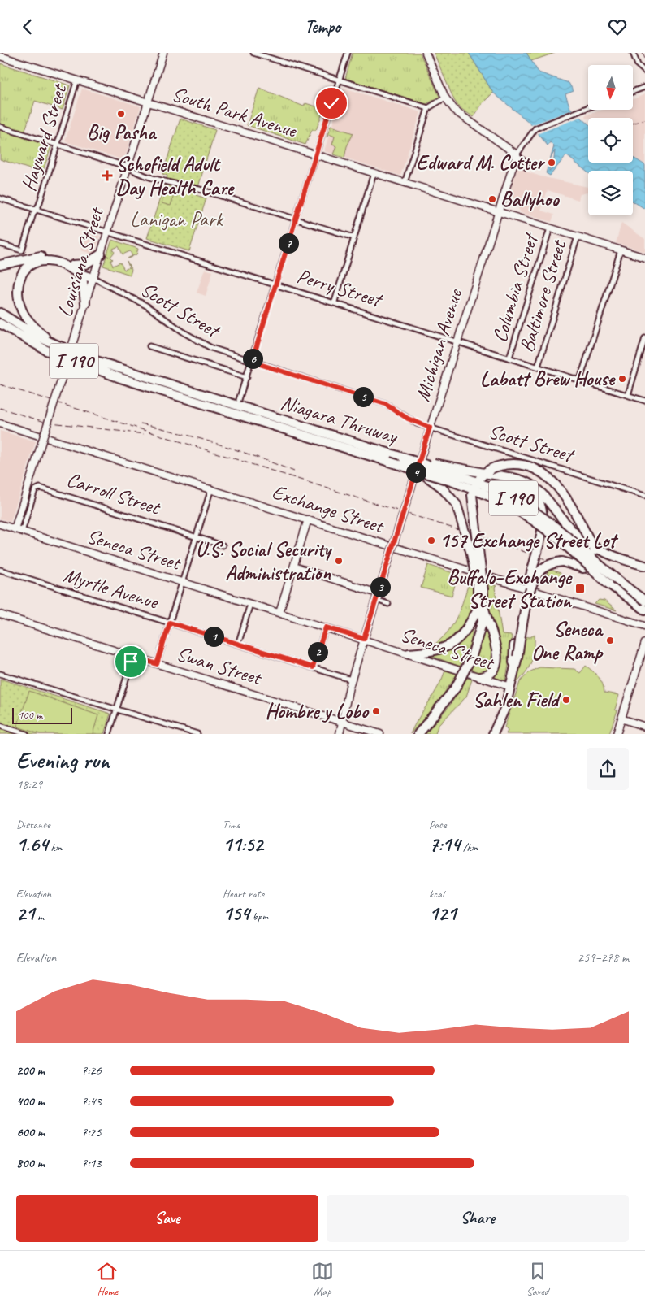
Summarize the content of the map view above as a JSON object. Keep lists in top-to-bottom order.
{
  "streets": {
    "highway": ["I 190", "Niagara Thruway"],
    "street": [
      "South Park Avenue",
      "Hayward Street",
      "Louisiana Street",
      "Perry Street",
      "Columbia Street",
      "Baltimore Street",
      "Scott Street",
      "Michigan Avenue",
      "Carroll Street",
      "Exchange Street",
      "Seneca Street",
      "Myrtle Avenue",
      "Swan Street"
    ]
  },
  "crossings": [
    ["South Park Avenue", "Hayward Street"],
    ["South Park Avenue", "Louisiana Street"],
    ["South Park Avenue", "Columbia Street"],
    ["South Park Avenue", "Baltimore Street"],
    ["South Park Avenue", "Michigan Avenue"],
    ["Hayward Street", "Perry Street"],
    ["Louisiana Street", "Perry Street"],
    ["Louisiana Street", "Scott Street"],
    ["Louisiana Street", "Seneca Street"],
    ["Perry Street", "Columbia Street"],
    ["Perry Street", "Baltimore Street"],
    ["Perry Street", "Michigan Avenue"],
    ["Scott Street", "Michigan Avenue"],
    ["Michigan Avenue", "Seneca Street"],
    ["Michigan Avenue", "Myrtle Avenue"],
    ["Michigan Avenue", "Swan Street"],
    ["Carroll Street", "Seneca Street"]
  ],
  "parks": ["Lanigan Park"],
  "places": {
    "other": [
      "Big Pasha",
      "Edward M. Cotter",
      "Ballyhoo",
      "Labatt Brew House",
      "157 Exchange Street Lot",
      "U.S. Social Security Administration",
      "Seneca One Ramp",
      "Sahlen Field",
      "Hombre y Lobo"
    ],
    "health": ["Schofield Adult Day Health Care"],
    "transit": ["Buffalo–Exchange Street Station"]
  },
  "scale_bar": "100 m",
  "north": "bottom",
  "page": {
    "header": "Tempo",
    "pins": [
      "7",
      "6",
      "5",
      "4",
      "3",
      "1",
      "2"
    ],
    "scale": "100 m",
    "heading": ["Evening run", "18:29"],
    "stats": [
      ["Distance", "1.64 km"],
      ["Time", "11:52"],
      ["Pace", "7:14 /km"],
      ["Elevation", "21 m"],
      ["Heart rate", "154 bpm"],
      ["kcal", "121"]
    ],
    "chart": ["Elevation", "259–278 m"],
    "list": [
      {
        "name": "200 m",
        "note": "7:26"
      },
      {
        "name": "400 m",
        "note": "7:43"
      },
      {
        "name": "600 m",
        "note": "7:25"
      },
      {
        "name": "800 m",
        "note": "7:13"
      }
    ],
    "buttons": ["Save", "Share"],
    "tabs": ["Home", "Map", "Saved"]
  }
}
